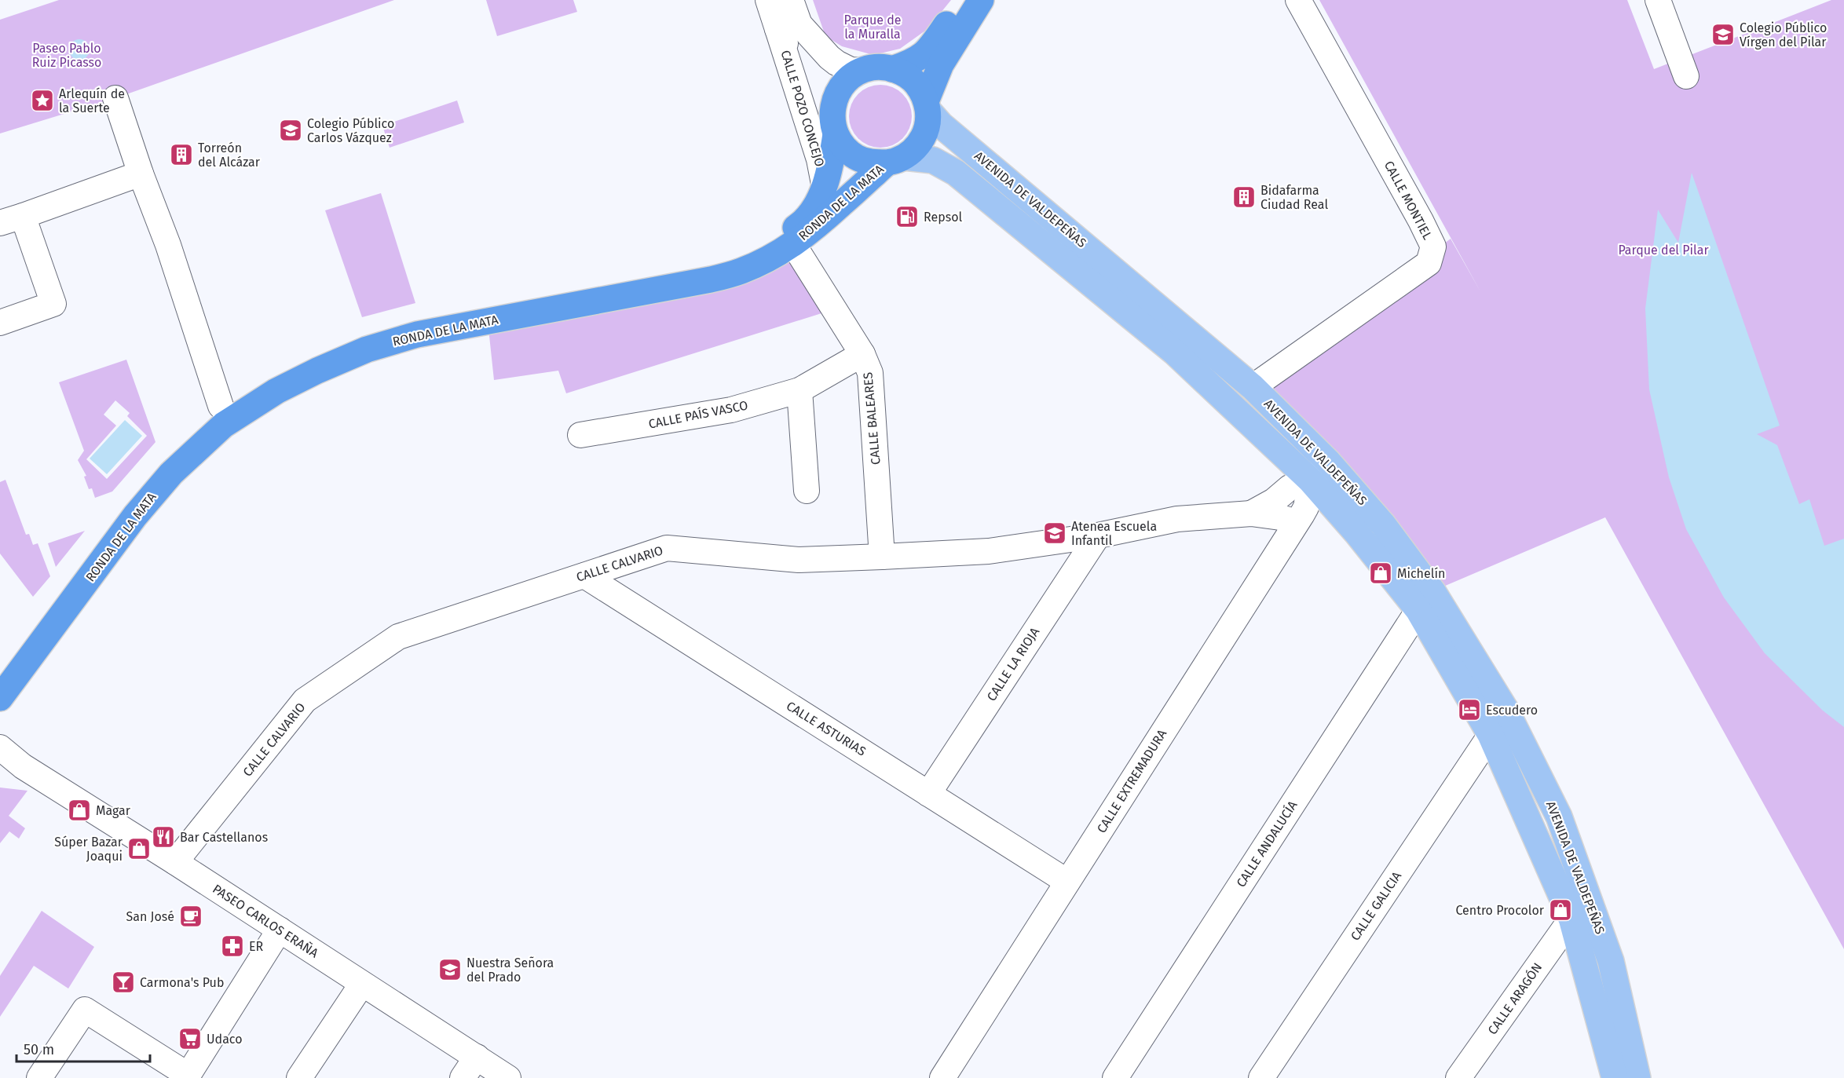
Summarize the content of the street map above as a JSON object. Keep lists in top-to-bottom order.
{
  "streets": {
    "highway": ["RONDA DE LA MATA"],
    "main road": ["AVENIDA DE VALDEPEÑAS"],
    "street": [
      "CALLE POZO CONCEJO",
      "CALLE MONTIEL",
      "CALLE PAÍS VASCO",
      "CALLE BALEARES",
      "CALLE CALVARIO",
      "CALLE LA RIOJA",
      "CALLE ASTURIAS",
      "CALLE EXTREMADURA",
      "CALLE ANDALUCÍA",
      "CALLE GALICIA",
      "PASEO CARLOS ERAÑA",
      "CALLE ARAGÓN"
    ]
  },
  "crossings": [
    ["CALLE POZO CONCEJO", "AVENIDA DE VALDEPEÑAS"],
    ["CALLE POZO CONCEJO", "RONDA DE LA MATA"],
    ["AVENIDA DE VALDEPEÑAS", "CALLE MONTIEL"],
    ["AVENIDA DE VALDEPEÑAS", "RONDA DE LA MATA"],
    ["AVENIDA DE VALDEPEÑAS", "CALLE CALVARIO"],
    ["AVENIDA DE VALDEPEÑAS", "CALLE EXTREMADURA"],
    ["AVENIDA DE VALDEPEÑAS", "CALLE ANDALUCÍA"],
    ["AVENIDA DE VALDEPEÑAS", "CALLE GALICIA"],
    ["AVENIDA DE VALDEPEÑAS", "CALLE ARAGÓN"],
    ["RONDA DE LA MATA", "CALLE BALEARES"],
    ["CALLE PAÍS VASCO", "CALLE BALEARES"],
    ["CALLE BALEARES", "CALLE CALVARIO"],
    ["CALLE CALVARIO", "CALLE LA RIOJA"],
    ["CALLE CALVARIO", "CALLE ASTURIAS"],
    ["CALLE CALVARIO", "CALLE EXTREMADURA"],
    ["CALLE CALVARIO", "PASEO CARLOS ERAÑA"],
    ["CALLE LA RIOJA", "CALLE ASTURIAS"],
    ["CALLE ASTURIAS", "CALLE EXTREMADURA"]
  ],
  "parks": ["Parque de la Muralla", "Paseo Pablo Ruiz Picasso", "Parque del Pilar"],
  "places": {
    "school or university": [
      "Colegio Público Vírgen del Pilar",
      "Colegio Público Carlos Vázquez",
      "Atenea Escuela Infantil",
      "Nuestra Señora del Prado"
    ],
    "place": ["Arlequín de la Suerte"],
    "building": ["Torreón del Alcázar", "Bidafarma Ciudad Real"],
    "fuel station": ["Repsol"],
    "shop": [
      "Michelín",
      "Magar",
      "Súper Bazar Joaqui",
      "Centro Procolor"
    ],
    "hotel": ["Escudero"],
    "restaurant": ["Bar Castellanos"],
    "cafe": ["San José"],
    "pharmacy": ["ER"],
    "bar": ["Carmona's Pub"],
    "supermarket": ["Udaco"]
  },
  "scale_bar": "50 m"
}
